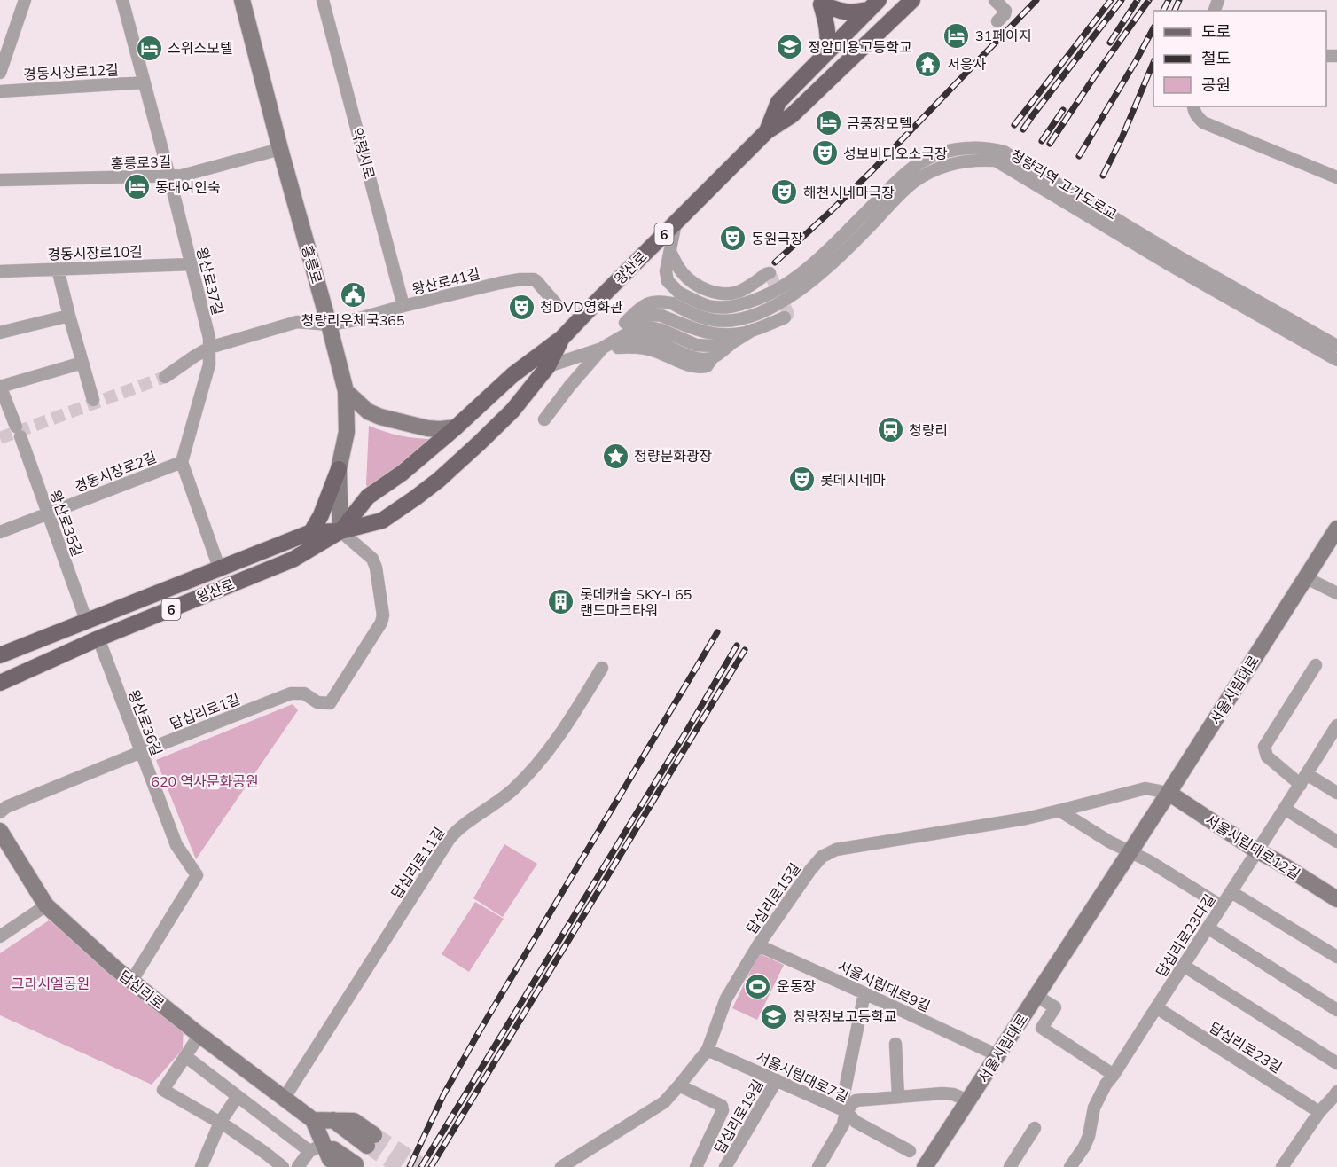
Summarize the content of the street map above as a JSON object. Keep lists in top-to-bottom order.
{
  "streets": {
    "main road": [
      "6",
      "홍릉로",
      "왕산로",
      "서울시립대로",
      "서울시립대로12길",
      "답십리로"
    ],
    "street": [
      "경동시장로12길",
      "약령시로",
      "홍릉로3길",
      "청량리역 고가도로교",
      "경동시장로10길",
      "왕산로37길",
      "왕산로41길",
      "경동시장로2길",
      "왕산로35길",
      "답십리로1길",
      "왕산로36길",
      "답십리로11길",
      "답십리로15길",
      "답십리로23다길",
      "서울시립대로9길",
      "답십리로23길",
      "서울시립대로7길",
      "답십리로19길"
    ]
  },
  "crossings": [
    ["경동시장로12길", "왕산로37길"],
    ["약령시로", "왕산로41길"],
    ["홍릉로3길", "홍릉로"],
    ["홍릉로3길", "왕산로37길"],
    ["경동시장로10길", "왕산로37길"],
    ["홍릉로", "왕산로"],
    ["홍릉로", "왕산로41길"],
    ["홍릉로", "답십리로1길"],
    ["왕산로", "왕산로35길"],
    ["왕산로", "답십리로1길"],
    ["왕산로", "왕산로36길"],
    ["왕산로37길", "왕산로41길"],
    ["왕산로37길", "경동시장로2길"],
    ["경동시장로2길", "왕산로35길"],
    ["서울시립대로", "서울시립대로12길"],
    ["서울시립대로", "답십리로15길"],
    ["서울시립대로", "답십리로23다길"],
    ["서울시립대로", "서울시립대로9길"],
    ["답십리로1길", "왕산로36길"],
    ["왕산로36길", "답십리로"],
    ["서울시립대로12길", "답십리로15길"],
    ["서울시립대로12길", "답십리로23다길"],
    ["답십리로11길", "답십리로"],
    ["답십리로15길", "서울시립대로9길"],
    ["답십리로15길", "서울시립대로7길"],
    ["답십리로23다길", "답십리로23길"],
    ["서울시립대로7길", "답십리로19길"]
  ],
  "parks": ["620 역사문화공원", "그라시엘공원"],
  "places": {
    "hotel": [
      "31페이지",
      "스위스모텔",
      "금풍장모텔",
      "동대여인숙"
    ],
    "school or university": ["정암미용고등학교", "청량정보고등학교"],
    "temple": ["서응사"],
    "theatre": [
      "성보비디오소극장",
      "해천시네마극장",
      "동원극장",
      "청DVD영화관",
      "롯데시네마"
    ],
    "public building": ["청량리우체국365"],
    "station": ["청량리"],
    "place": ["청량문화광장"],
    "building": ["롯데캐슬 SKY-L65 랜드마크타워"],
    "sports": ["운동장"]
  },
  "legend": ["도로", "철도", "공원"]
}
